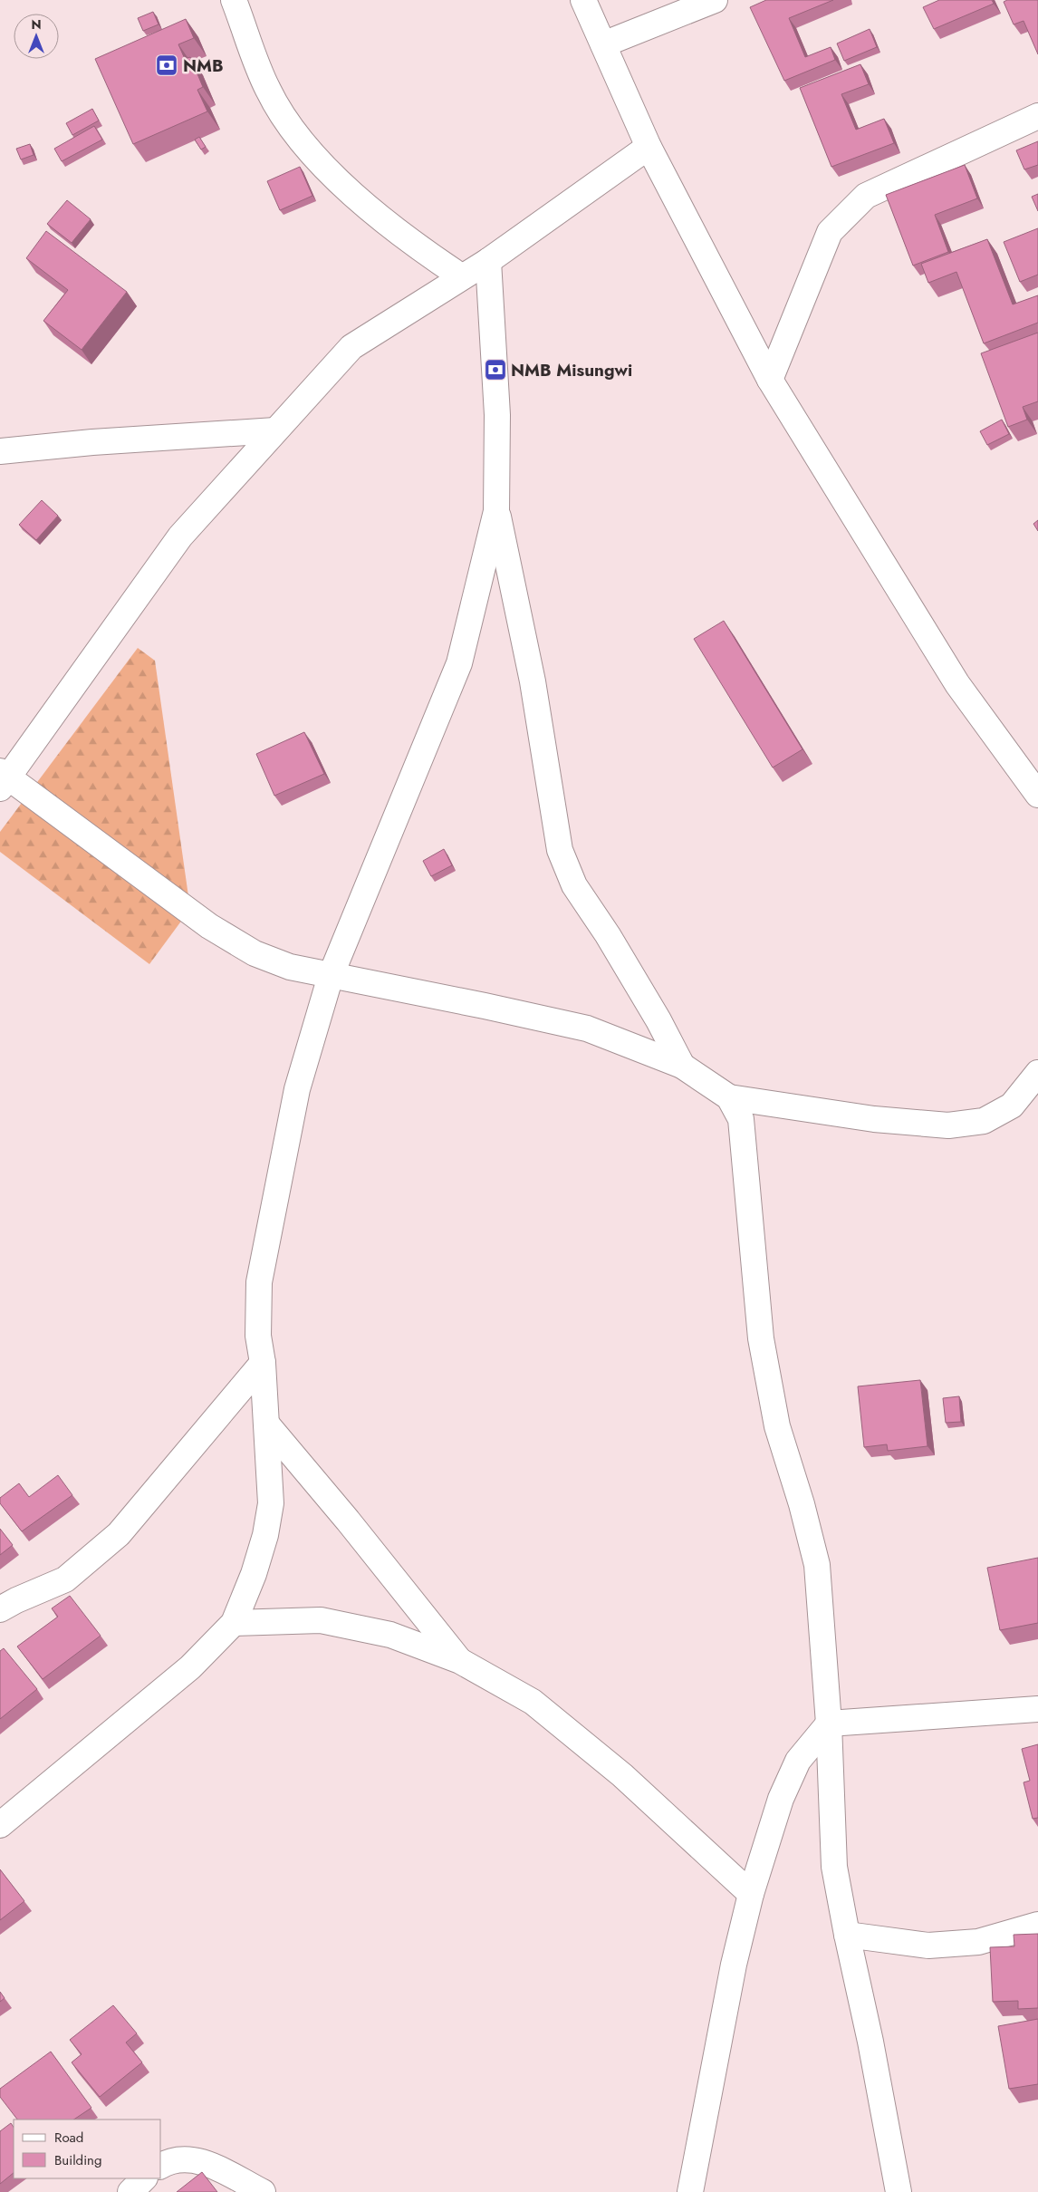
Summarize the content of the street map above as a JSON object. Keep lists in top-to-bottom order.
{
  "places": {
    "bank": ["NMB", "NMB Misungwi"]
  },
  "legend": ["Road", "Building"],
  "north": "top"
}
